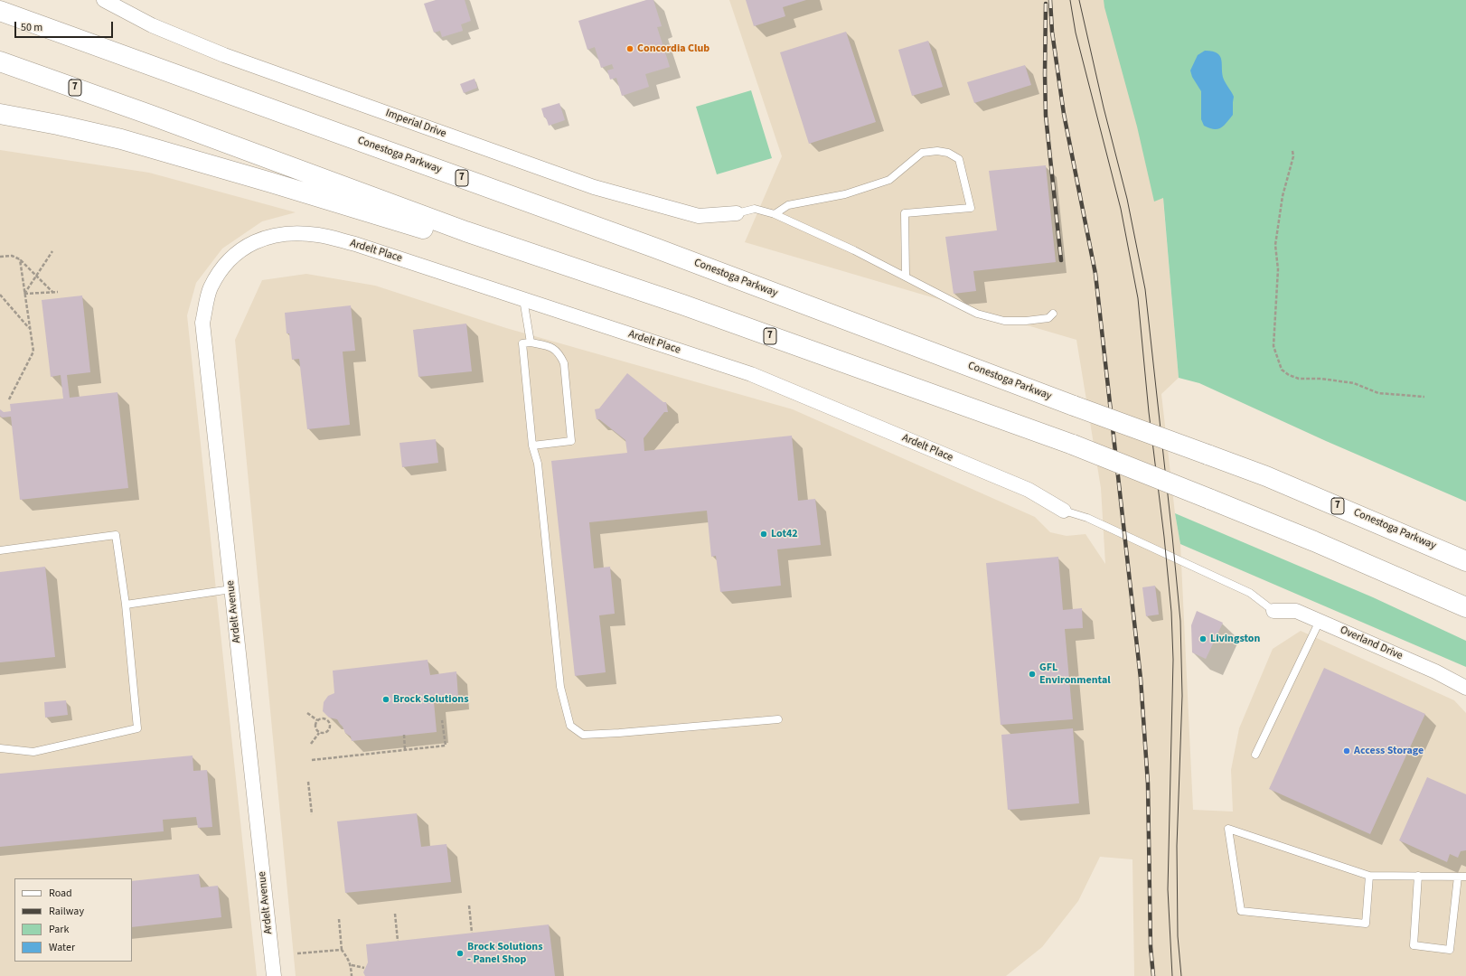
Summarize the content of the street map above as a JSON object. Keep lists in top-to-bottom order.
{
  "streets": {
    "highway": ["7", "Conestoga Parkway"],
    "street": [
      "Imperial Drive",
      "Ardelt Place",
      "Ardelt Avenue",
      "Overland Drive"
    ]
  },
  "crossings": [
    ["Ardelt Place", "Ardelt Avenue"]
  ],
  "places": [
    "Concordia Club",
    "Lot42",
    "Livingston",
    "GFL Environmental",
    "Brock Solutions",
    "Access Storage",
    "Brock Solutions - Panel Shop"
  ],
  "legend": [
    "Road",
    "Railway",
    "Park",
    "Water"
  ],
  "scale_bar": "50 m"
}
